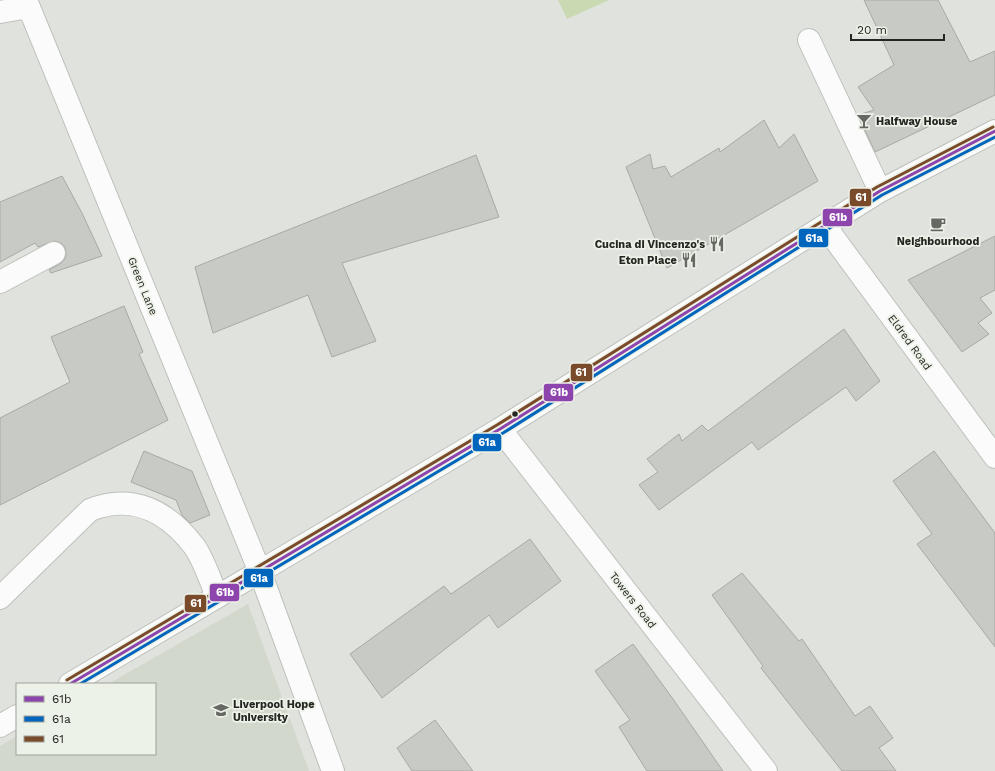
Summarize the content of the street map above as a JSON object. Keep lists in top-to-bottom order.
{
  "streets": {
    "street": ["Green Lane", "Eldred Road", "Towers Road"]
  },
  "places": {
    "bar": ["Halfway House"],
    "cafe": ["Neighbourhood"],
    "restaurant": ["Cucina di Vincenzo's", "Eton Place"],
    "school or university": ["Liverpool Hope University"]
  },
  "lines": ["transit line 61", "transit line 61b", "transit line 61a"],
  "legend": ["61b", "61a", "61"],
  "scale_bar": "20 m"
}
